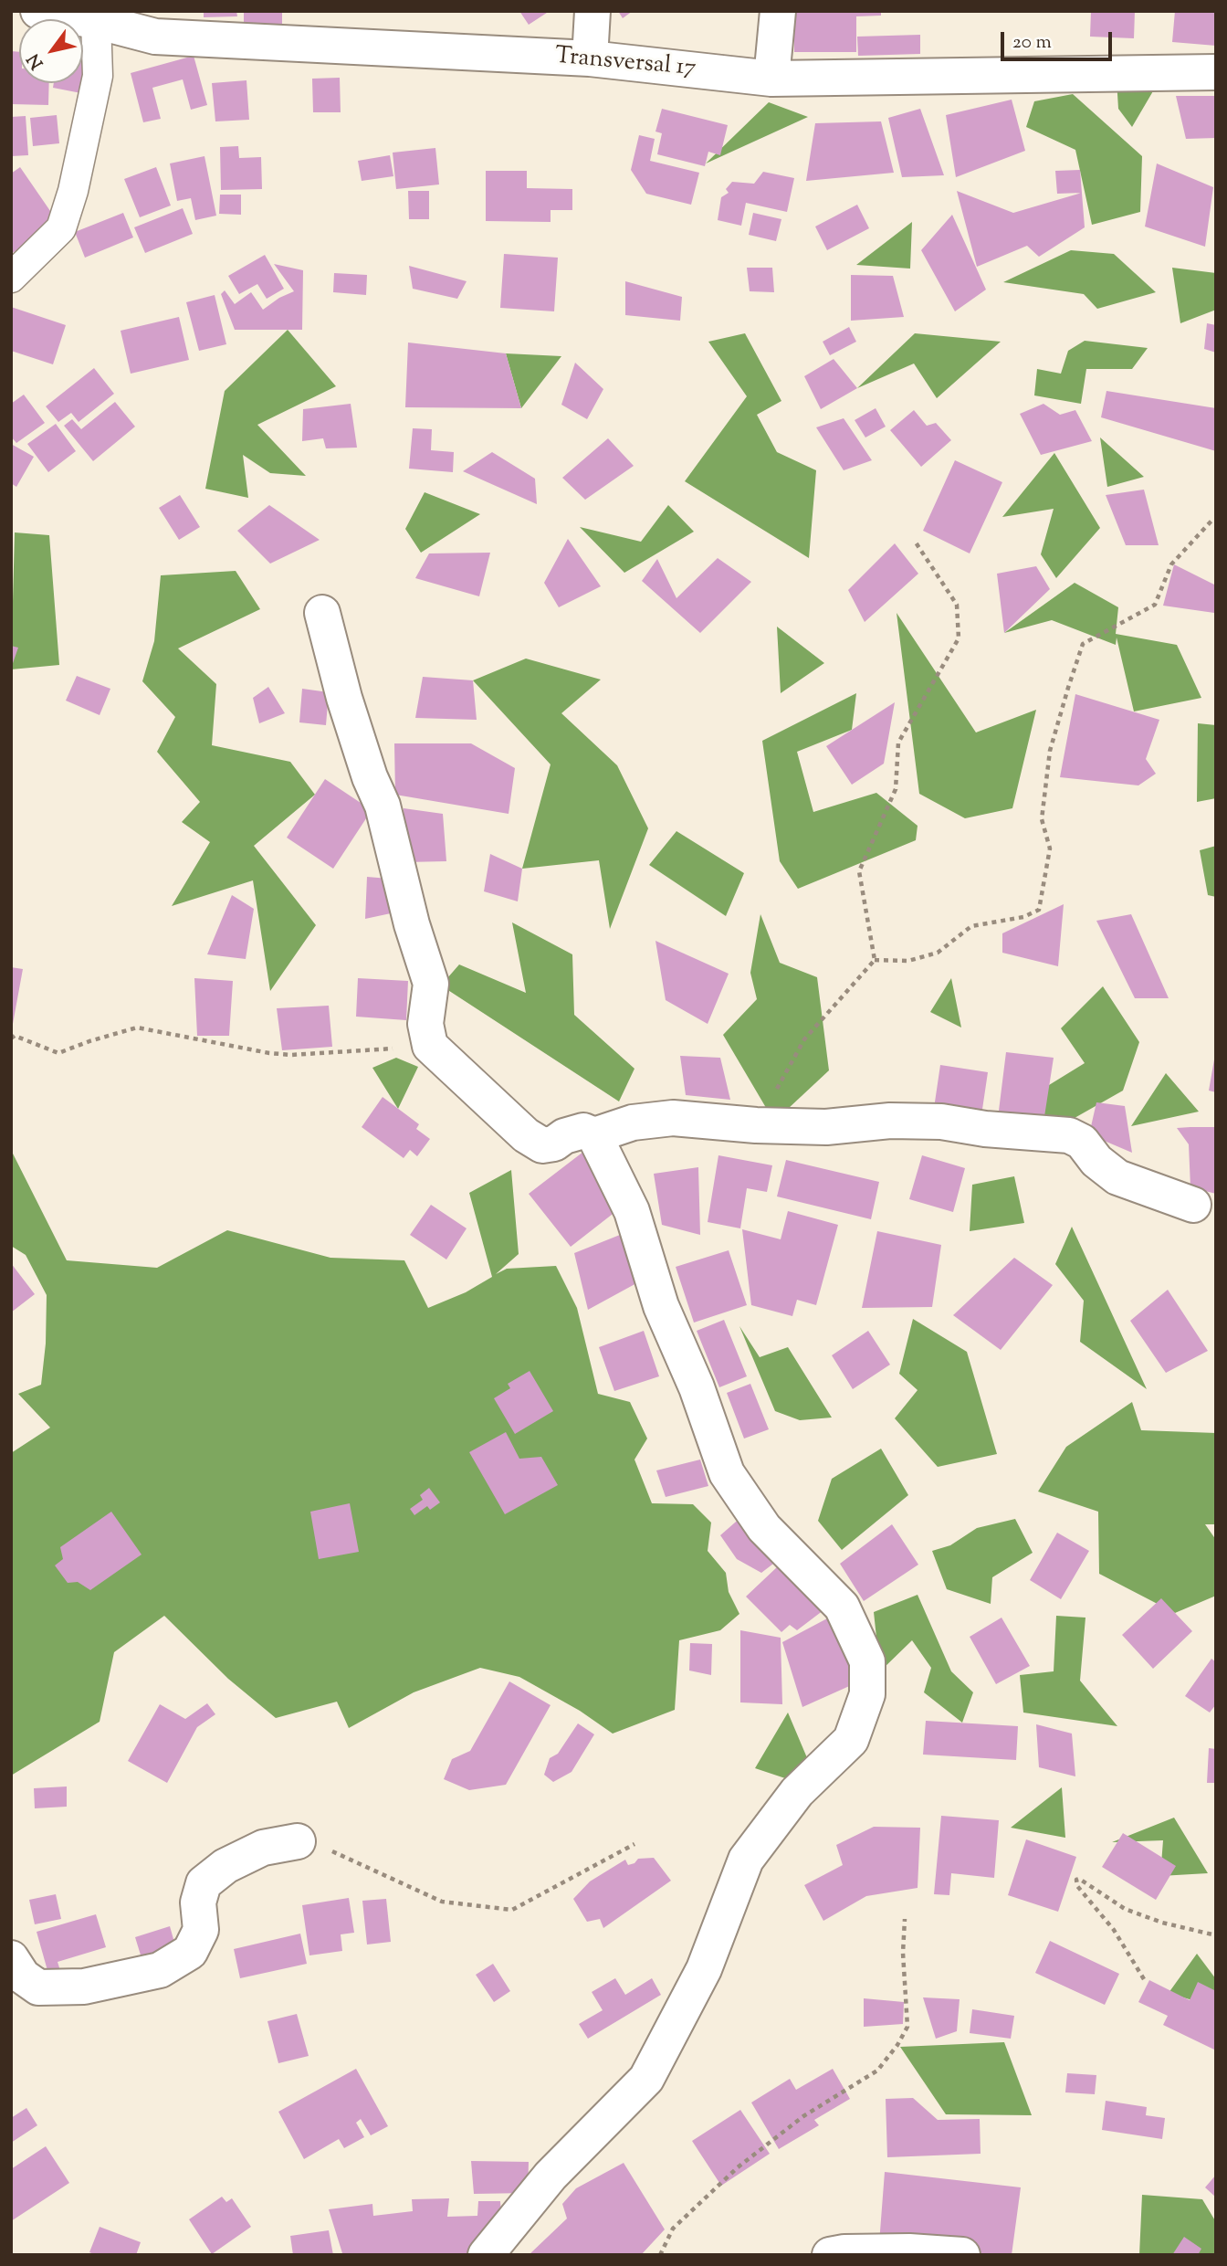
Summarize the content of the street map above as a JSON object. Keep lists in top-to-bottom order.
{
  "streets": {
    "street": ["Transversal 17"]
  },
  "scale_bar": "20 m",
  "north": "bottom left"
}
